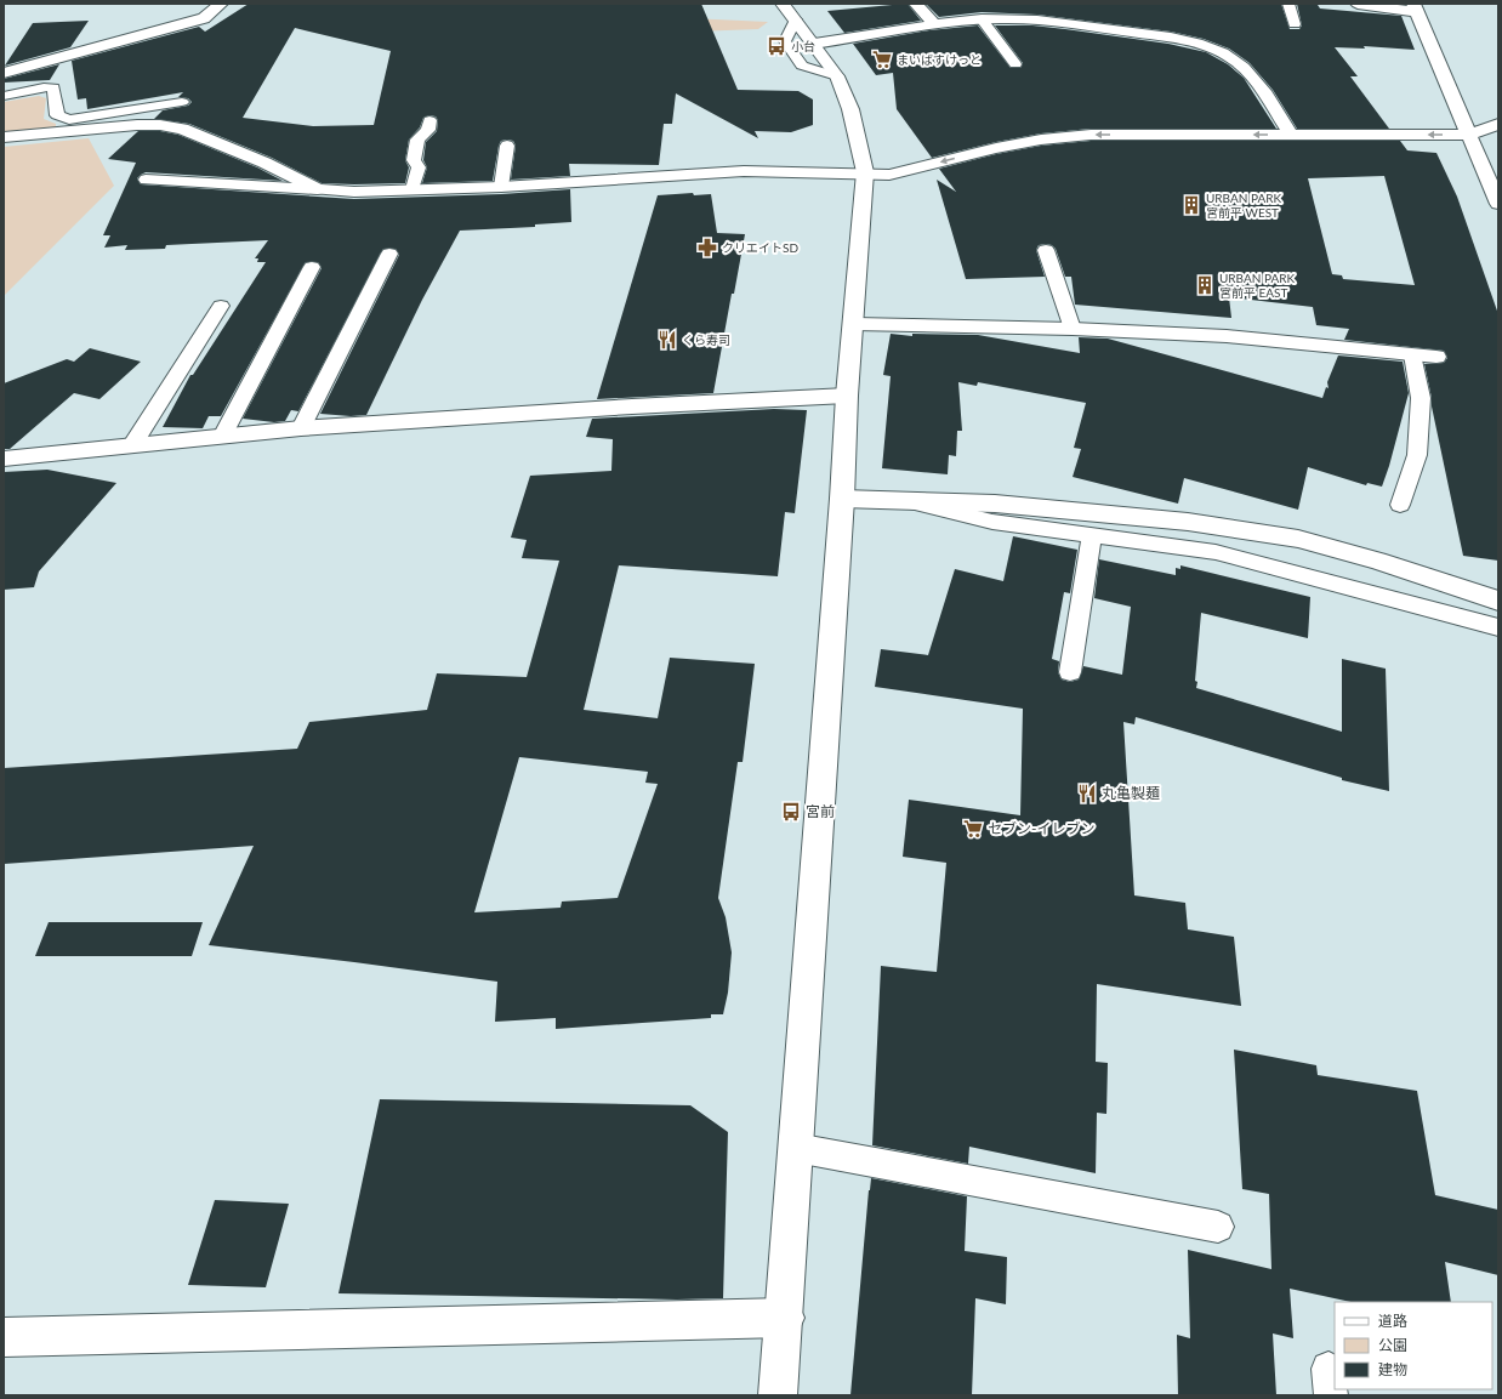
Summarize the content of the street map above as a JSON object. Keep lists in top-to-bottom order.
{
  "places": {
    "bus stop": ["小台", "宮前"],
    "supermarket": ["まいばすけっと", "セブン-イレブン"],
    "building": ["URBAN PARK 宮前平 WEST", "URBAN PARK 宮前平 EAST"],
    "pharmacy": ["クリエイトSD"],
    "restaurant": ["くら寿司", "丸亀製麺"]
  },
  "legend": ["道路", "公園", "建物"]
}
